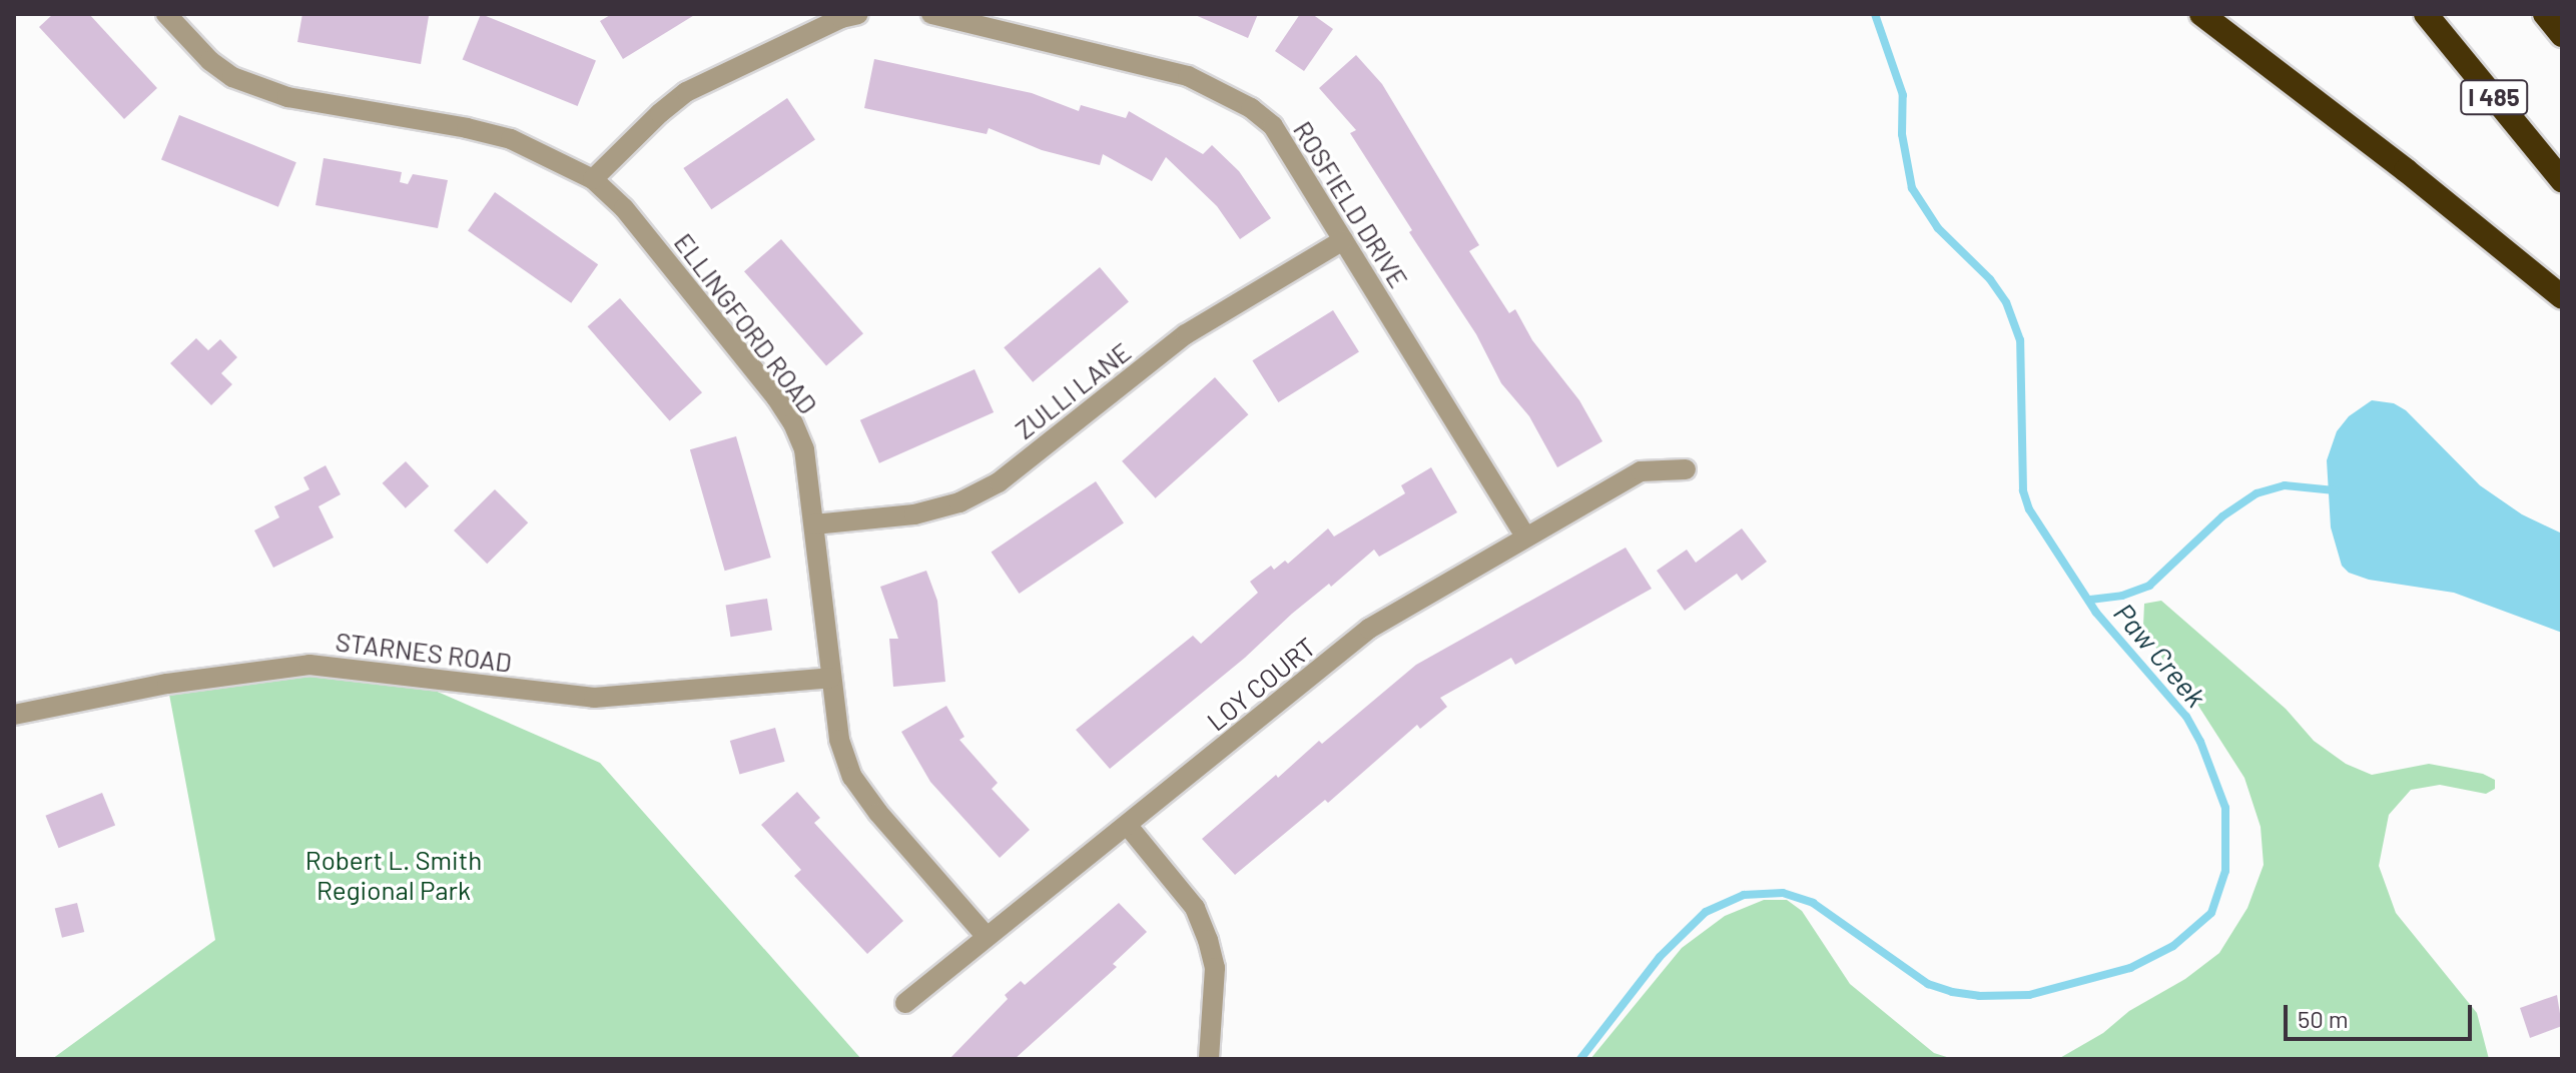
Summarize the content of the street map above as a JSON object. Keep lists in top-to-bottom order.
{
  "streets": {
    "highway": ["I 485"],
    "street": [
      "ROSFIELD DRIVE",
      "ELLINGFORD ROAD",
      "ZULLI LANE",
      "STARNES ROAD",
      "LOY COURT"
    ]
  },
  "crossings": [
    ["ROSFIELD DRIVE", "ZULLI LANE"],
    ["ROSFIELD DRIVE", "LOY COURT"],
    ["ELLINGFORD ROAD", "ZULLI LANE"],
    ["ELLINGFORD ROAD", "STARNES ROAD"],
    ["ELLINGFORD ROAD", "LOY COURT"]
  ],
  "water": ["Paw Creek"],
  "parks": ["Robert L. Smith Regional Park"],
  "scale_bar": "50 m"
}
